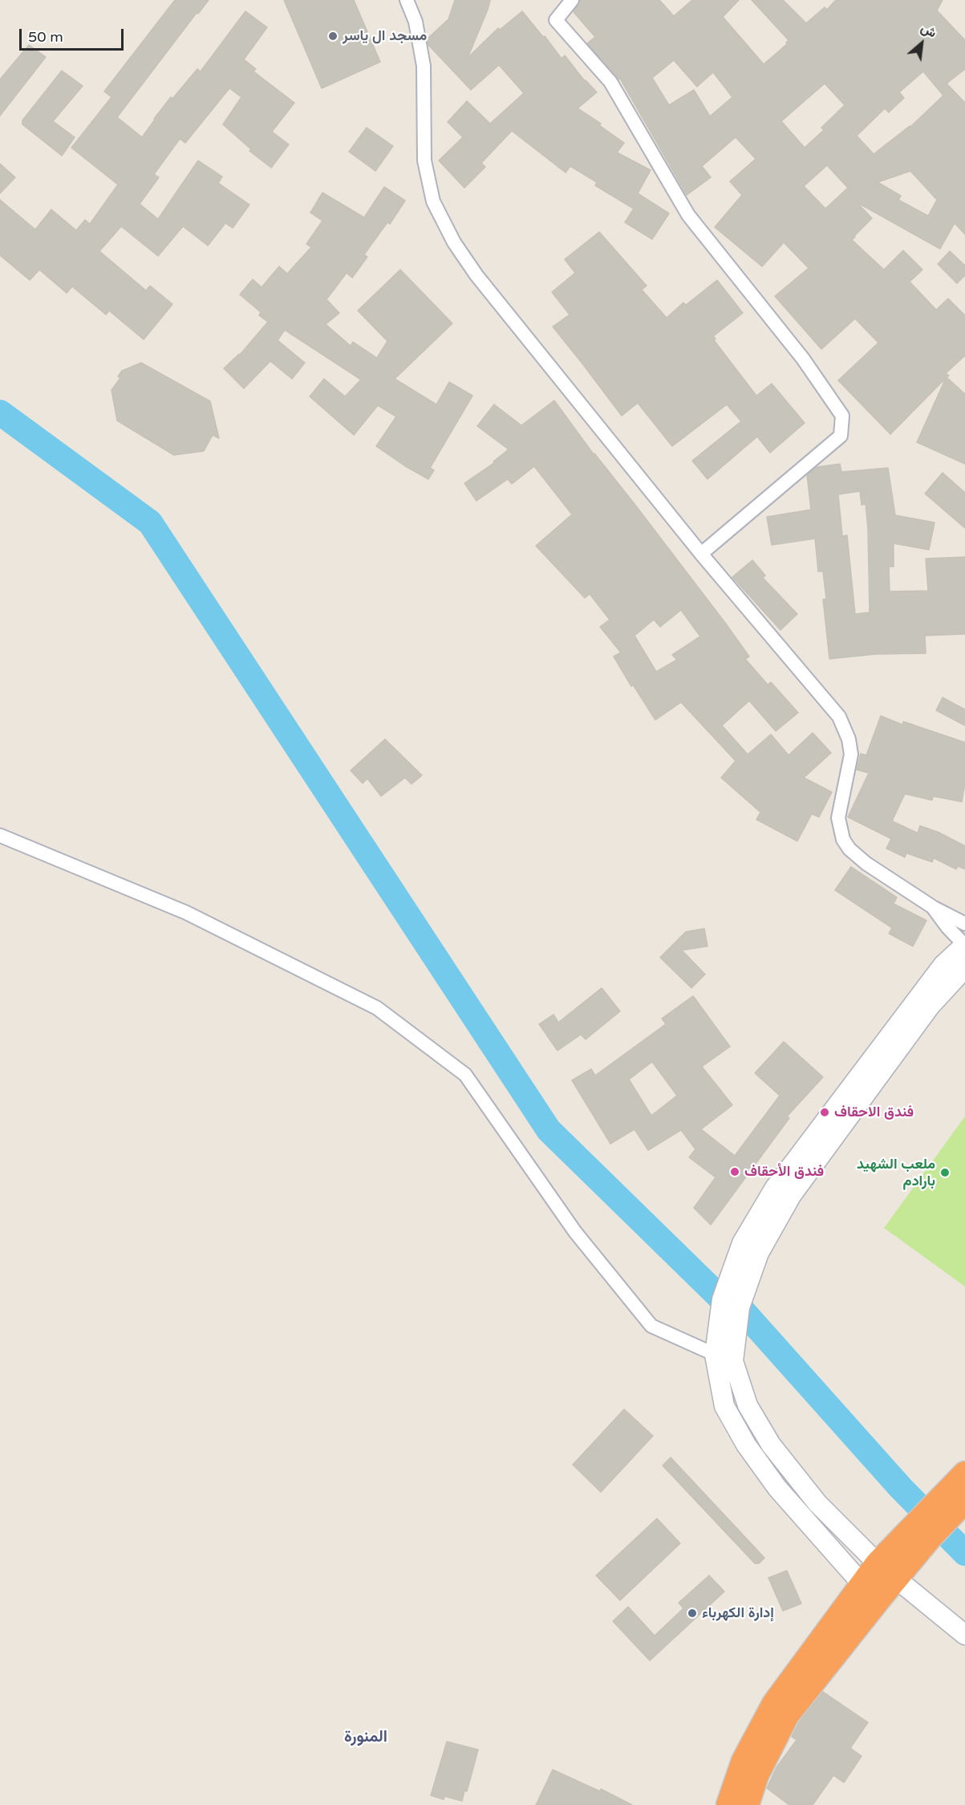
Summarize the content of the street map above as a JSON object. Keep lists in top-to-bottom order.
{
  "districts": ["المنورة"],
  "places": [
    "مسجد ال ياسر",
    "فندق الاحقاف",
    "فندق الأحقاف",
    "ملعب الشهيد بارادم",
    "إدارة الكهرباء"
  ],
  "scale_bar": "50 m",
  "north": "top right"
}
